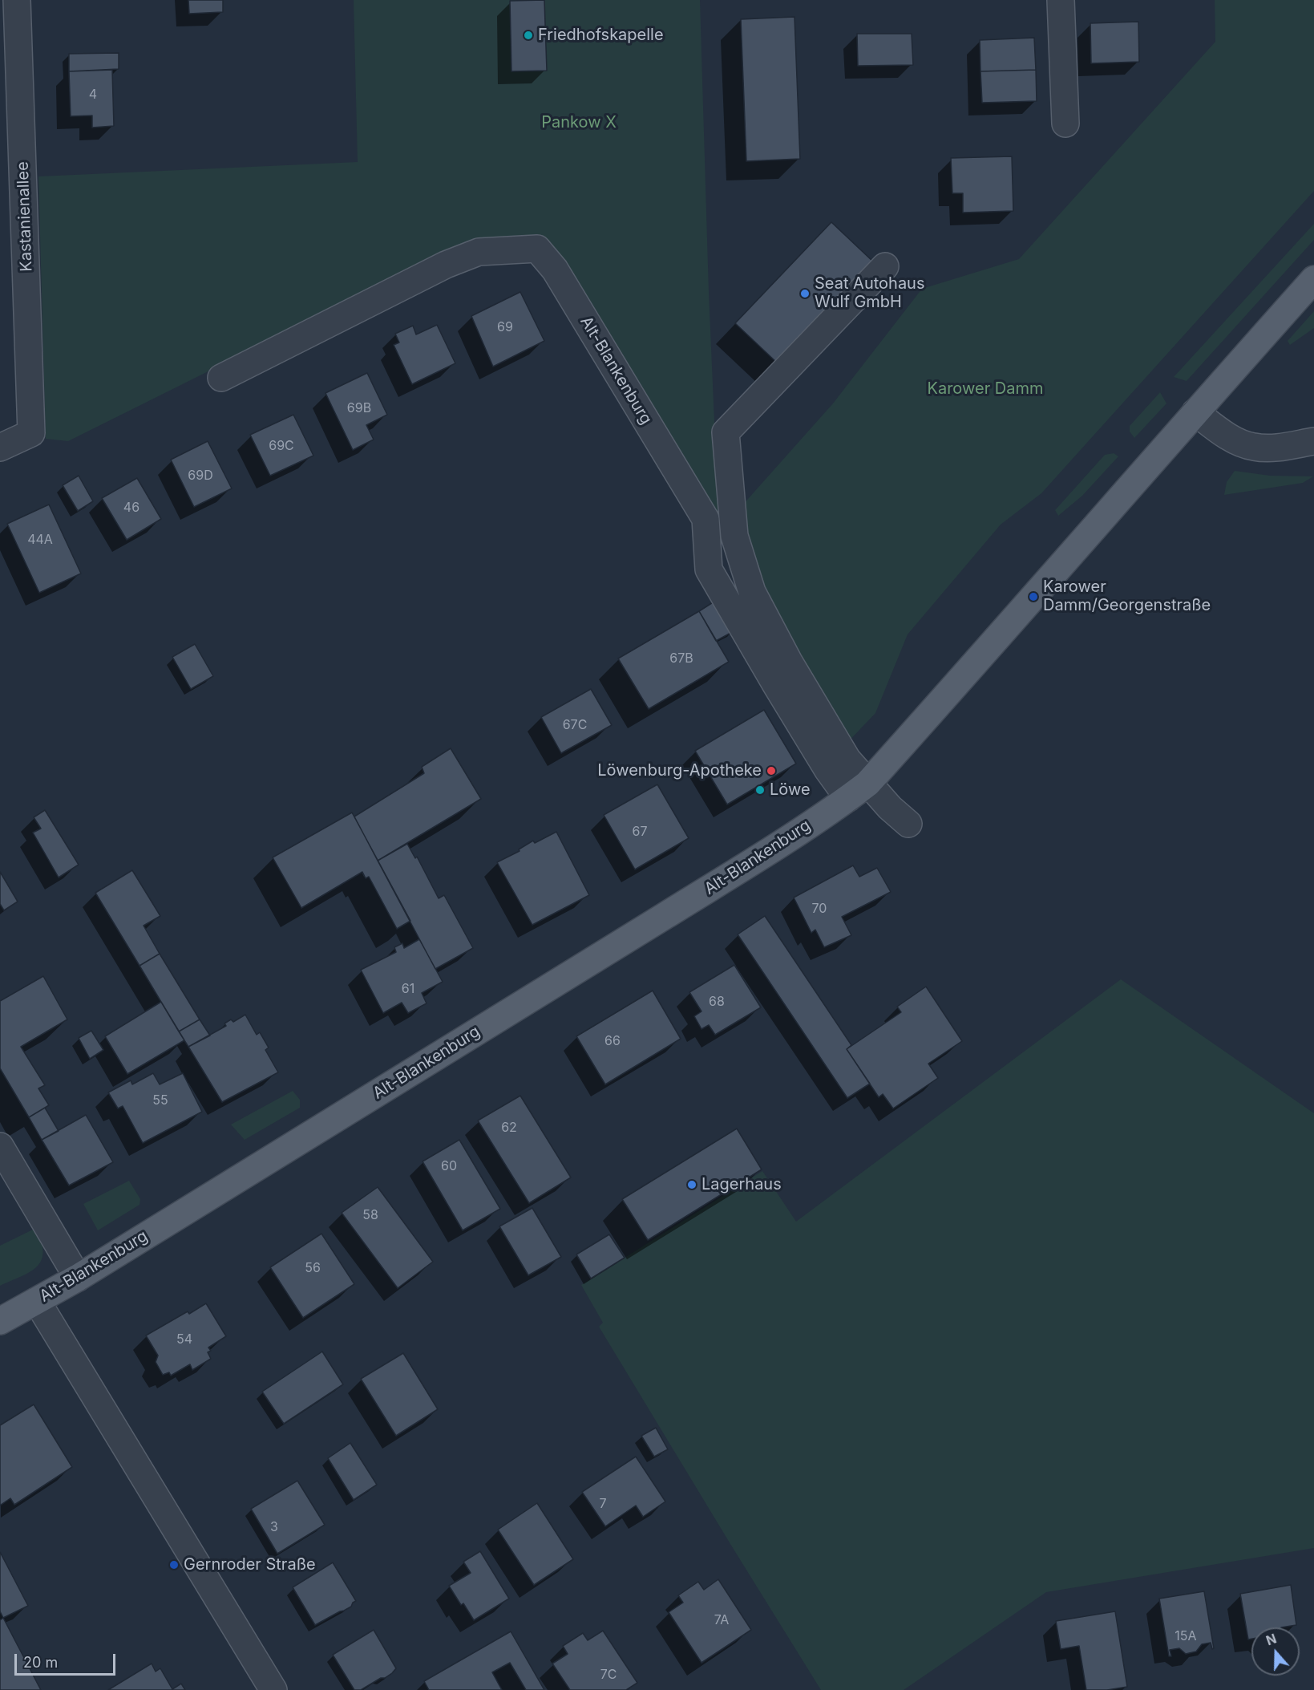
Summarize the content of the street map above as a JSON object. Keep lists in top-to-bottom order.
{
  "streets": {
    "main road": ["Alt-Blankenburg"],
    "street": ["Kastanienallee"]
  },
  "parks": ["Pankow X", "Karower Damm"],
  "places": [
    "Friedhofskapelle",
    "Seat Autohaus Wulf GmbH",
    "Karower Damm/Georgenstraße",
    "Löwenburg-Apotheke",
    "Löwe",
    "Lagerhaus",
    "Gernroder Straße"
  ],
  "house_numbers": [
    "4",
    "69",
    "69B",
    "69C",
    "69D",
    "46",
    "44A",
    "67B",
    "67C",
    "67",
    "70",
    "61",
    "68",
    "66",
    "55",
    "62",
    "60",
    "58",
    "56",
    "54",
    "7",
    "3",
    "7A",
    "15A",
    "7C"
  ],
  "scale_bar": "20 m",
  "north": "top"
}
